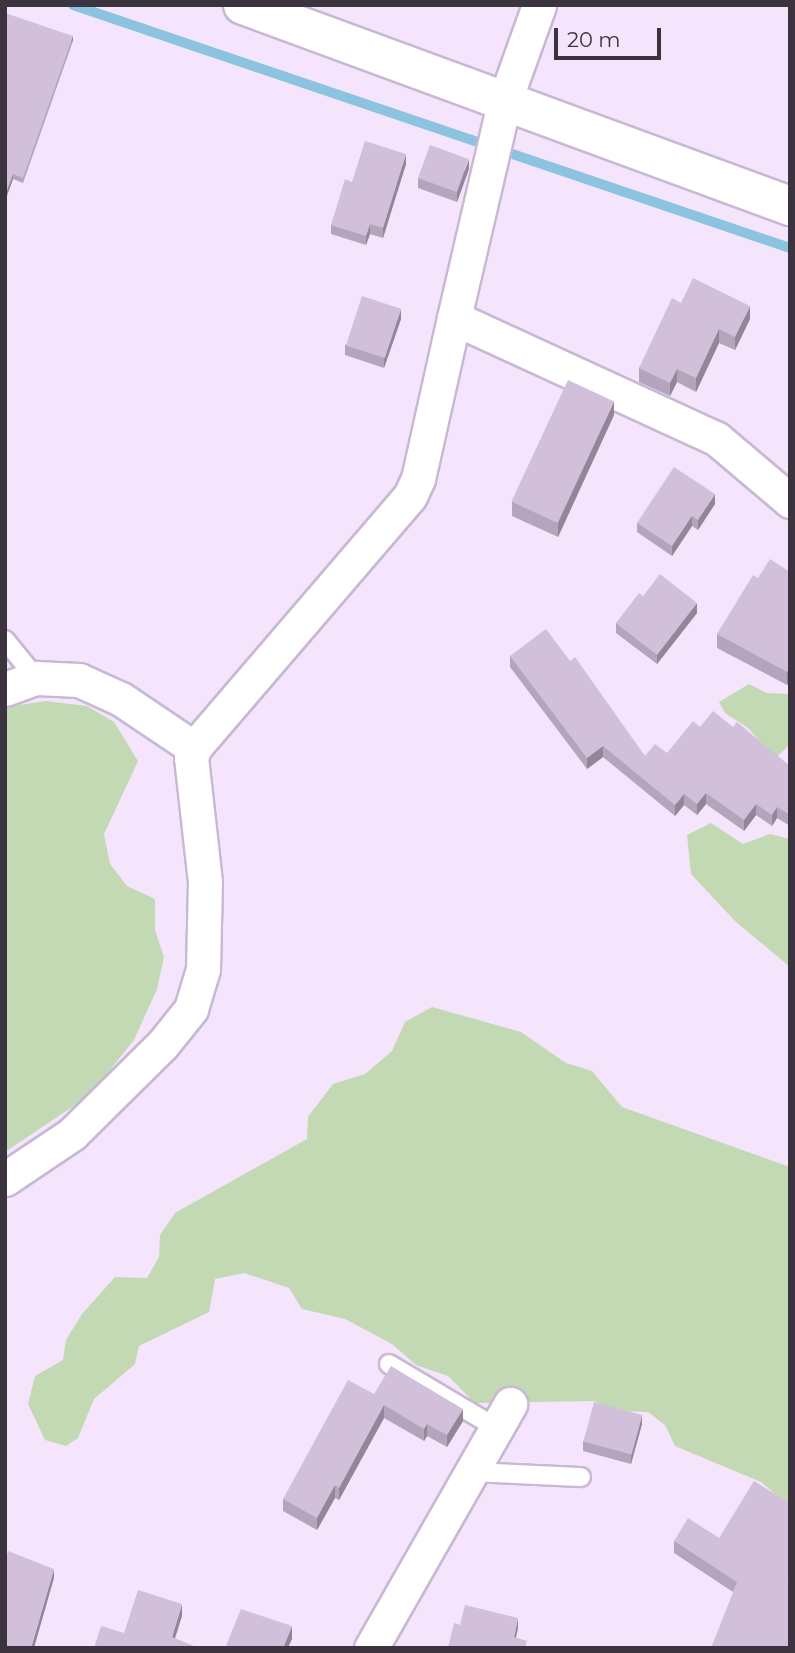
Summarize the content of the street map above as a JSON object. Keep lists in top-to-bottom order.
{
  "scale_bar": "20 m"
}
